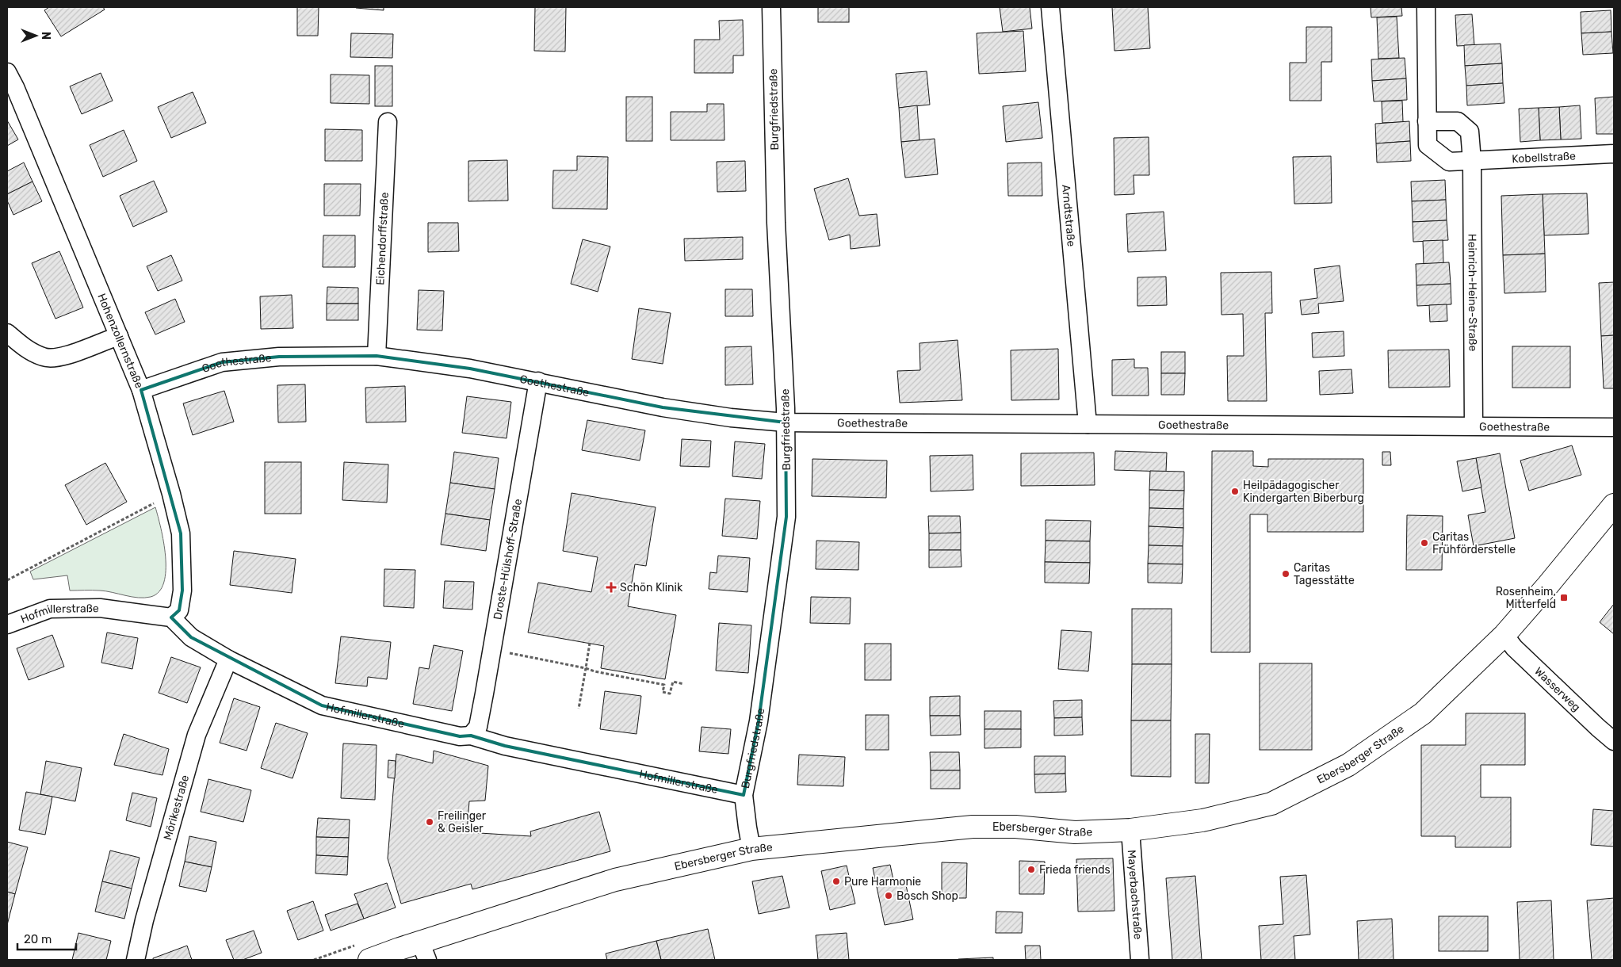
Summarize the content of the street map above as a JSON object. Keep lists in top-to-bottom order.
{
  "streets": {
    "street": [
      "Burgfriedstraße",
      "Kobellstraße",
      "Arndtstraße",
      "Eichendorffstraße",
      "Heinrich-Heine-Straße",
      "Hohenzollernstraße",
      "Goethestraße",
      "Droste-Hülshoff-Straße",
      "Hofmillerstraße",
      "Wasserweg",
      "Ebersberger Straße",
      "Mörikestraße",
      "Mayerbachstraße"
    ]
  },
  "crossings": [
    ["Burgfriedstraße", "Goethestraße"],
    ["Burgfriedstraße", "Hofmillerstraße"],
    ["Burgfriedstraße", "Ebersberger Straße"],
    ["Kobellstraße", "Heinrich-Heine-Straße"],
    ["Arndtstraße", "Goethestraße"],
    ["Eichendorffstraße", "Goethestraße"],
    ["Heinrich-Heine-Straße", "Goethestraße"],
    ["Hohenzollernstraße", "Goethestraße"],
    ["Hohenzollernstraße", "Hofmillerstraße"],
    ["Goethestraße", "Droste-Hülshoff-Straße"],
    ["Droste-Hülshoff-Straße", "Hofmillerstraße"],
    ["Hofmillerstraße", "Mörikestraße"],
    ["Wasserweg", "Ebersberger Straße"],
    ["Ebersberger Straße", "Mayerbachstraße"]
  ],
  "places": {
    "other": [
      "Heilpädagogischer Kindergarten Biberburg",
      "Caritas Frühförderstelle",
      "Caritas Tagesstätte",
      "Freilinger & Geisler",
      "Frieda friends",
      "Pure Harmonie",
      "Bosch Shop"
    ],
    "health": ["Schön Klinik"],
    "transit": ["Rosenheim, Mitterfeld"]
  },
  "scale_bar": "20 m",
  "north": "right"
}
